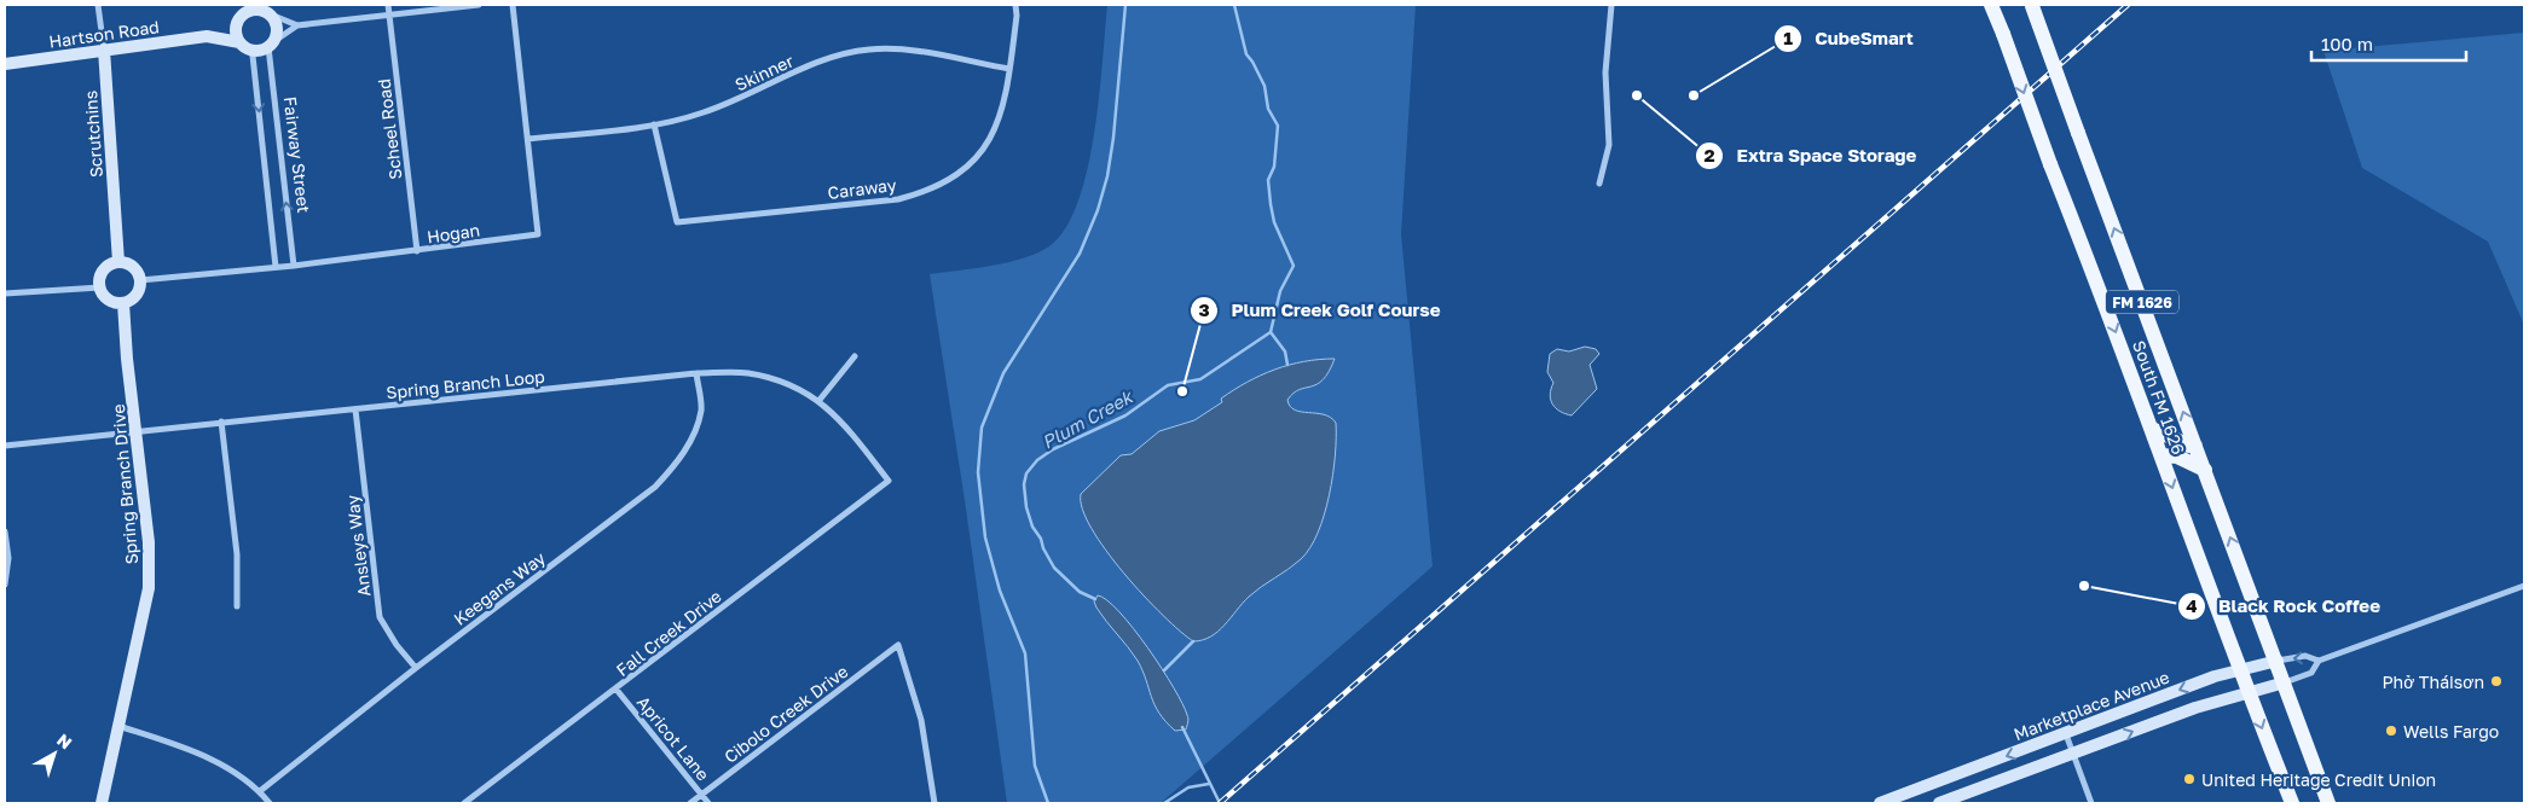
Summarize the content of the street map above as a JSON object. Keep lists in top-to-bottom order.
{
  "streets": {
    "main road": ["FM 1626", "South FM 1626"],
    "street": [
      "Hartson Road",
      "Skinner",
      "Scheel Road",
      "Scrutchins",
      "Fairway Street",
      "Caraway",
      "Hogan",
      "Spring Branch Loop",
      "Spring Branch Drive",
      "Ansleys Way",
      "Keegans Way",
      "Fall Creek Drive",
      "Marketplace Avenue",
      "Cibolo Creek Drive",
      "Apricot Lane"
    ]
  },
  "crossings": [
    ["Hartson Road", "Scrutchins"],
    ["Hartson Road", "Fairway Street"],
    ["Skinner", "Caraway"],
    ["Skinner", "Hogan"],
    ["Scheel Road", "Hogan"],
    ["Scrutchins", "Hogan"],
    ["Scrutchins", "Spring Branch Drive"],
    ["Fairway Street", "Hogan"],
    ["Hogan", "Spring Branch Drive"],
    ["Spring Branch Loop", "Spring Branch Drive"],
    ["Spring Branch Loop", "Ansleys Way"],
    ["Spring Branch Loop", "Keegans Way"],
    ["Spring Branch Loop", "Fall Creek Drive"],
    ["South FM 1626", "Marketplace Avenue"],
    ["Ansleys Way", "Keegans Way"],
    ["Fall Creek Drive", "Apricot Lane"],
    ["Cibolo Creek Drive", "Apricot Lane"]
  ],
  "water": ["Plum Creek"],
  "places": [
    "Extra Space Storage",
    "CubeSmart",
    "Plum Creek Golf Course",
    "Black Rock Coffee",
    "Phở Tháisơn",
    "Wells Fargo",
    "United Heritage Credit Union"
  ],
  "scale_bar": "100 m",
  "north": "top right"
}
